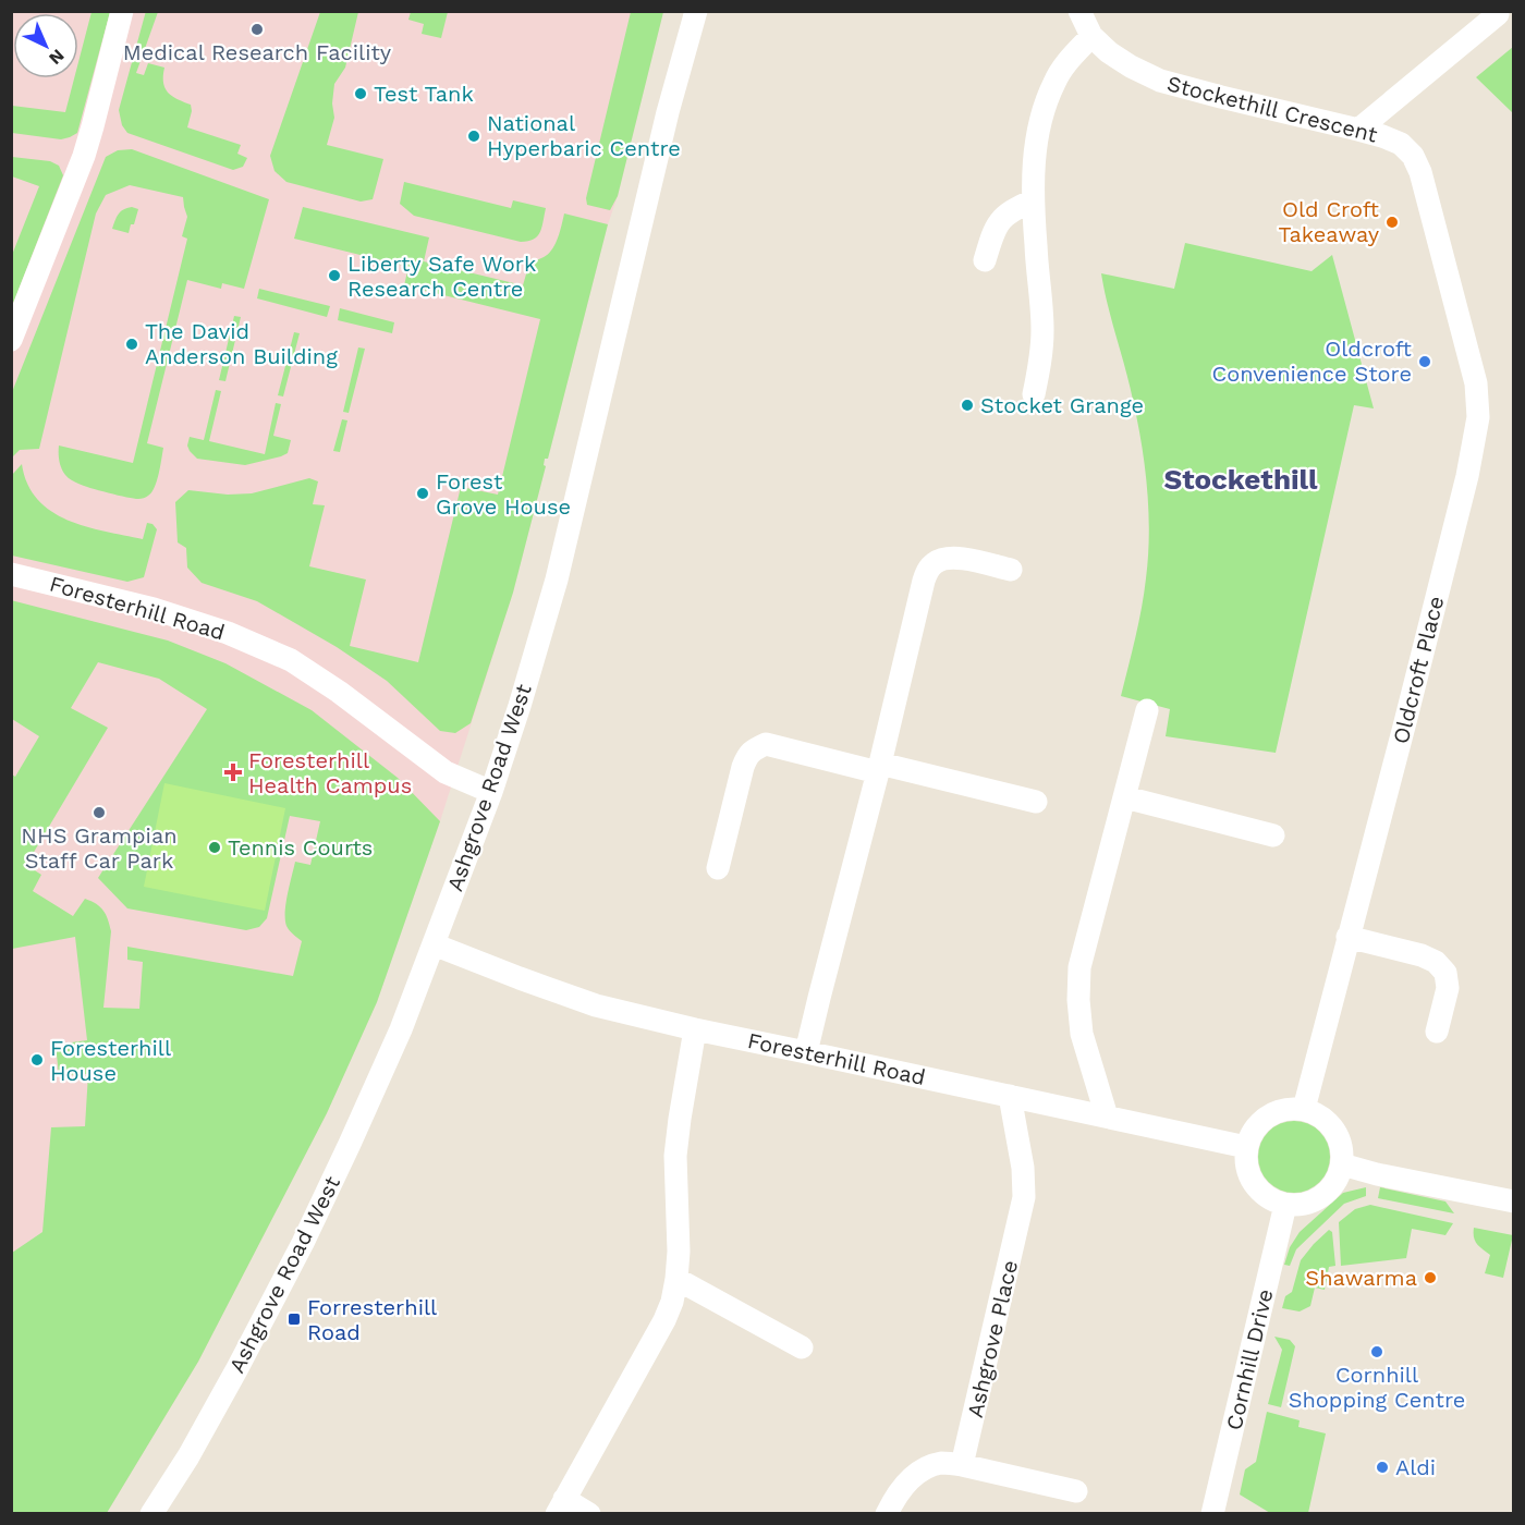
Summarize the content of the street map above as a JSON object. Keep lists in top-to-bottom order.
{
  "streets": {
    "street": [
      "Stockethill Crescent",
      "Foresterhill Road",
      "Oldcroft Place",
      "Ashgrove Road West",
      "Ashgrove Place",
      "Cornhill Drive"
    ]
  },
  "crossings": [
    ["Stockethill Crescent", "Oldcroft Place"],
    ["Foresterhill Road", "Oldcroft Place"],
    ["Foresterhill Road", "Ashgrove Road West"],
    ["Foresterhill Road", "Ashgrove Place"],
    ["Foresterhill Road", "Cornhill Drive"],
    ["Oldcroft Place", "Cornhill Drive"]
  ],
  "districts": ["Stockethill"],
  "places": {
    "other": [
      "Medical Research Facility",
      "Test Tank",
      "National Hyperbaric Centre",
      "Old Croft Takeaway",
      "Liberty Safe Work Research Centre",
      "The David Anderson Building",
      "Oldcroft Convenience Store",
      "Stocket Grange",
      "Forest Grove House",
      "NHS Grampian Staff Car Park",
      "Tennis Courts",
      "Foresterhill House",
      "Shawarma",
      "Cornhill Shopping Centre",
      "Aldi"
    ],
    "health": ["Foresterhill Health Campus"],
    "transit": ["Forresterhill Road"]
  },
  "north": "bottom right"
}
